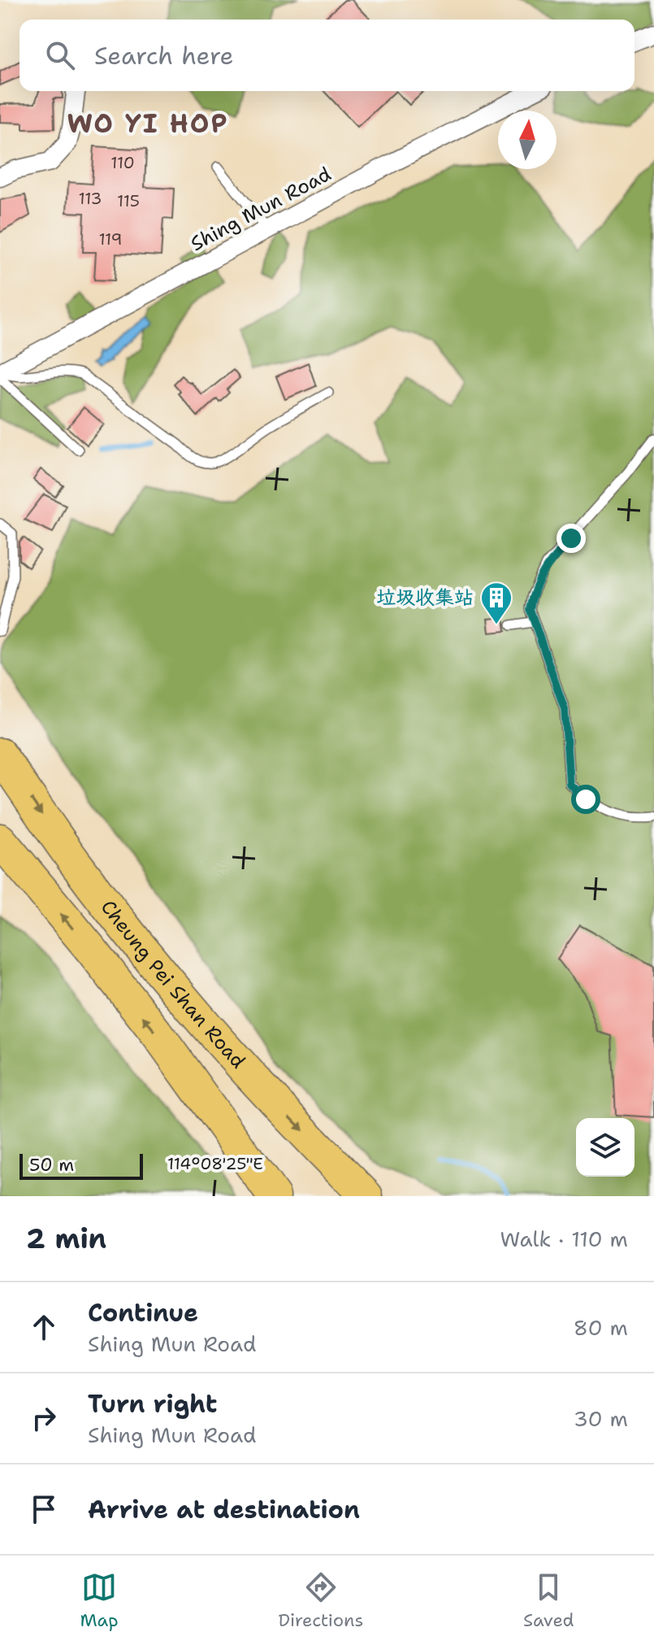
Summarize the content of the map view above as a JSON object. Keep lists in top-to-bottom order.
{
  "streets": {
    "highway": ["Cheung Pei Shan Road"],
    "street": ["Shing Mun Road"]
  },
  "districts": ["WO YI HOP"],
  "places": {
    "building": ["垃圾收集站"]
  },
  "house_numbers": [
    "110",
    "113",
    "115",
    "119"
  ],
  "scale_bar": "50 m",
  "north": "top",
  "page": {
    "search": "Search here",
    "scale": "50 m",
    "heading": ["2 min", "Walk · 110 m"],
    "list": [
      ["Continue", "Shing Mun Road", "80 m"],
      ["Turn right", "Shing Mun Road", "30 m"],
      "Arrive at destination"
    ],
    "nav": ["Map", "Directions", "Saved"]
  },
  "coordinates": ["114°08'25\"E"]
}
